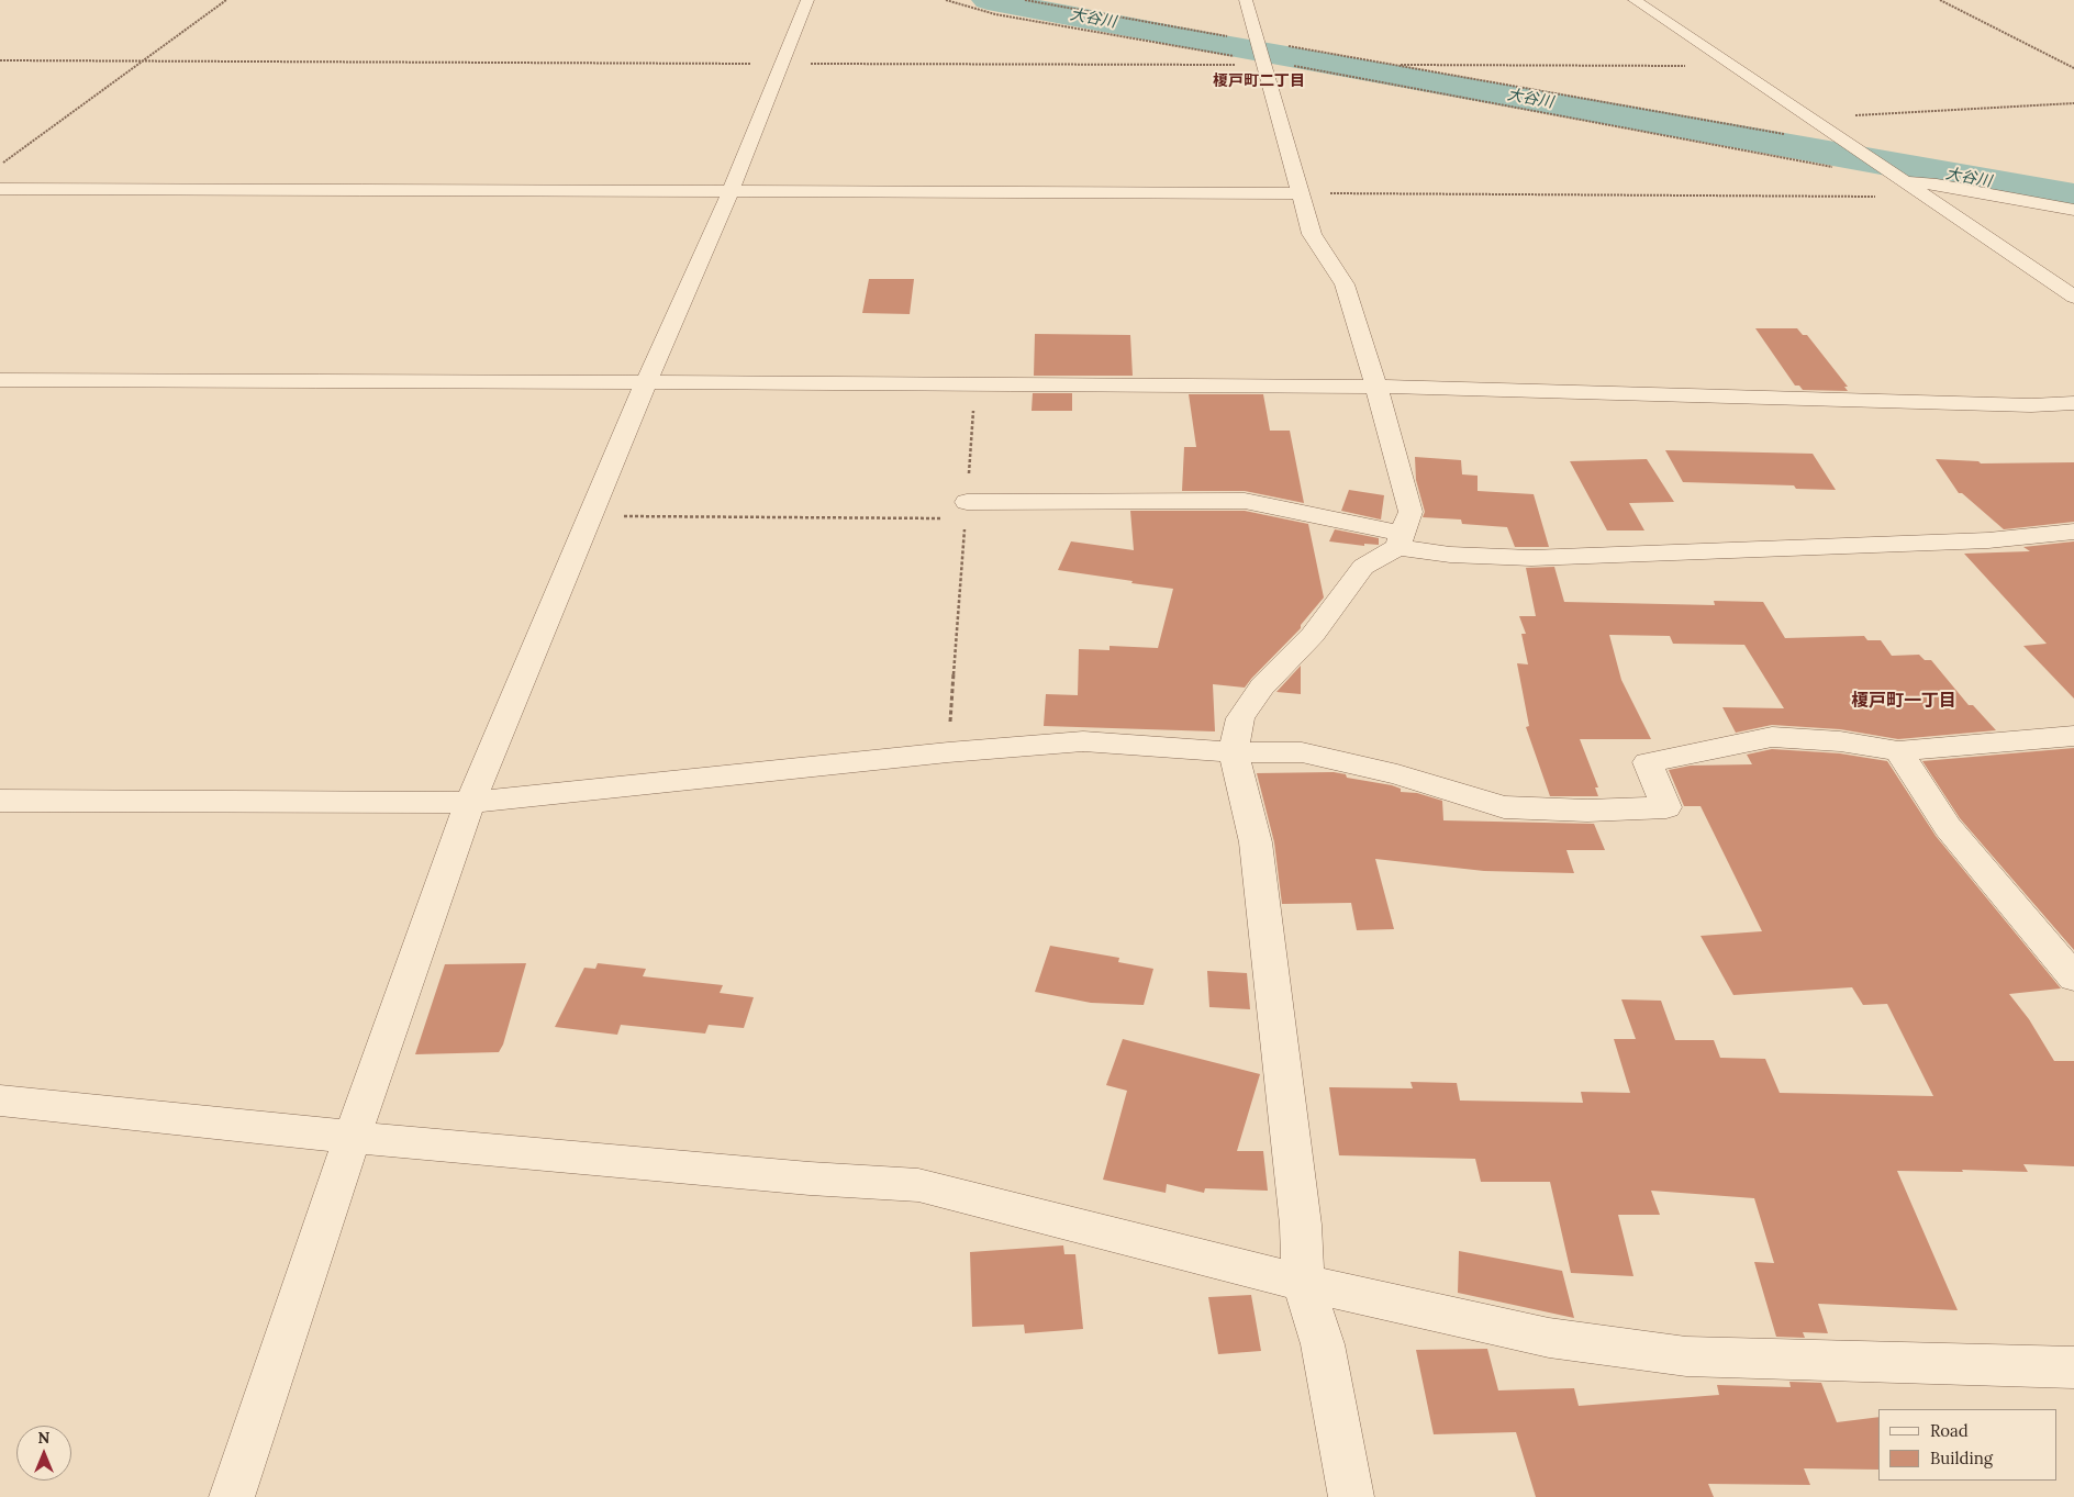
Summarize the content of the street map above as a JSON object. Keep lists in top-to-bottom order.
{
  "districts": ["榎戸町二丁目", "榎戸町一丁目"],
  "water": ["大谷川"],
  "legend": ["Road", "Building"],
  "north": "top"
}
